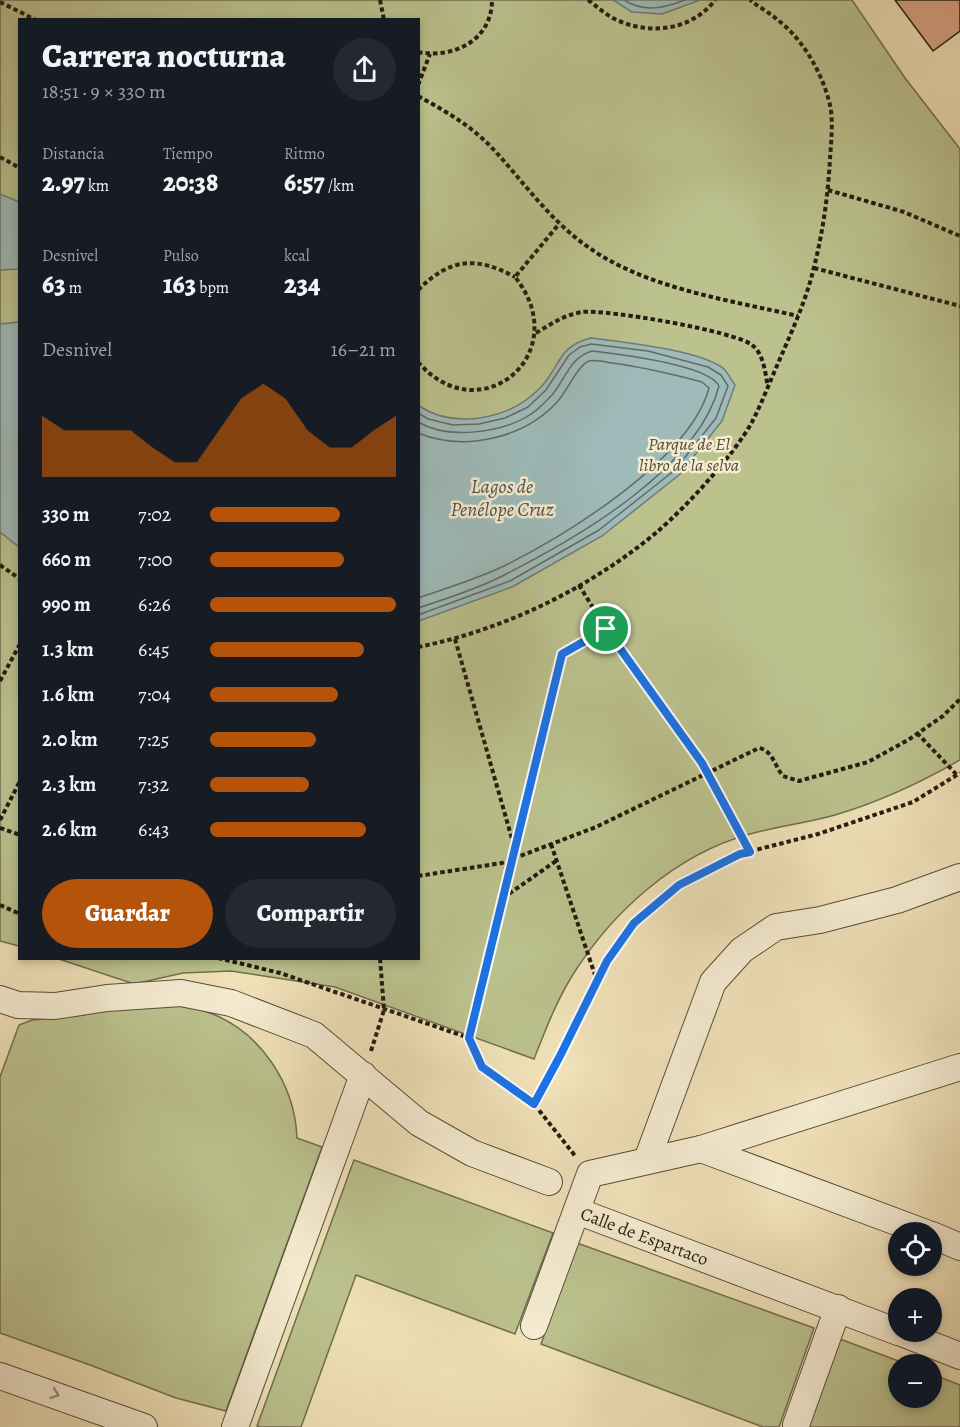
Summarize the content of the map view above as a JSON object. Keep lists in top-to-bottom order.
{
  "streets": {
    "street": ["Calle de Espartaco"]
  },
  "water": ["Lagos de Penélope Cruz"],
  "parks": ["Parque de El libro de la selva"],
  "page": {
    "heading": ["Carrera nocturna", "18:51 · 9 × 330 m"],
    "stats": [
      ["Distancia", "2.97 km"],
      ["Tiempo", "20:38"],
      ["Ritmo", "6:57 /km"],
      ["Desnivel", "63 m"],
      ["Pulso", "163 bpm"],
      ["kcal", "234"]
    ],
    "chart": ["Desnivel", "16–21 m"],
    "list": [
      {
        "name": "330 m",
        "note": "7:02"
      },
      {
        "name": "660 m",
        "note": "7:00"
      },
      {
        "name": "990 m",
        "note": "6:26"
      },
      {
        "name": "1.3 km",
        "note": "6:45"
      },
      {
        "name": "1.6 km",
        "note": "7:04"
      },
      {
        "name": "2.0 km",
        "note": "7:25"
      },
      {
        "name": "2.3 km",
        "note": "7:32"
      },
      {
        "name": "2.6 km",
        "note": "6:43"
      }
    ],
    "buttons": ["Guardar", "Compartir"],
    "map_buttons": ["+", "−"]
  }
}
